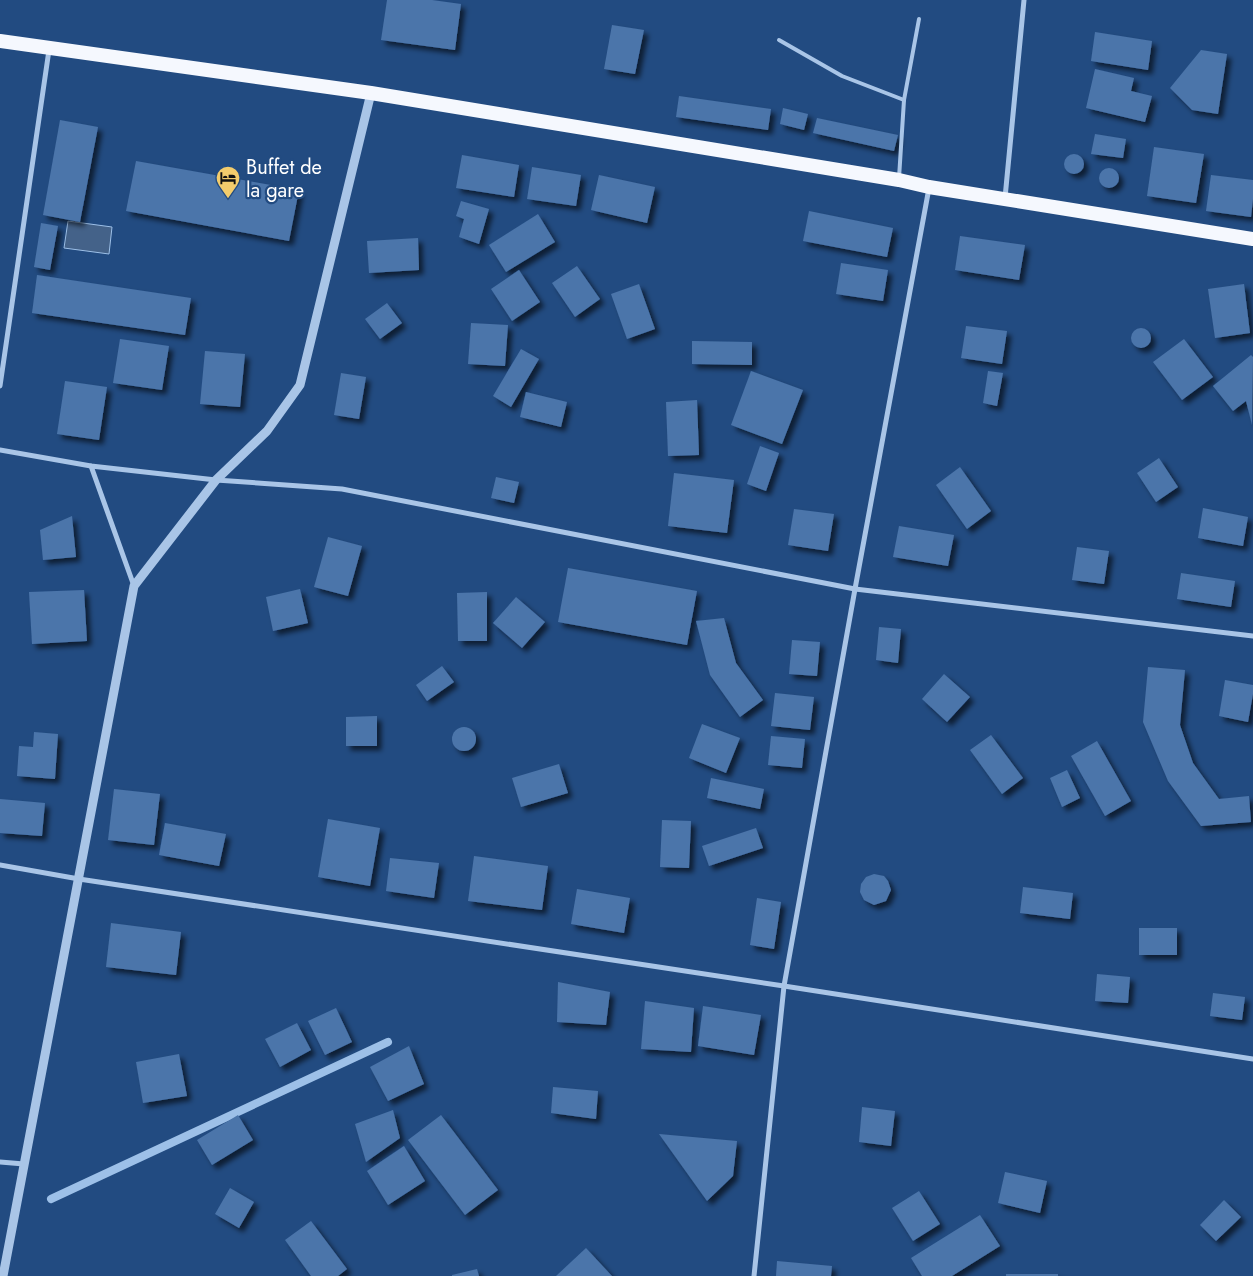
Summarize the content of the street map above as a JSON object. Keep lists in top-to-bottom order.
{
  "places": {
    "hotel": ["Buffet de la gare"]
  }
}
